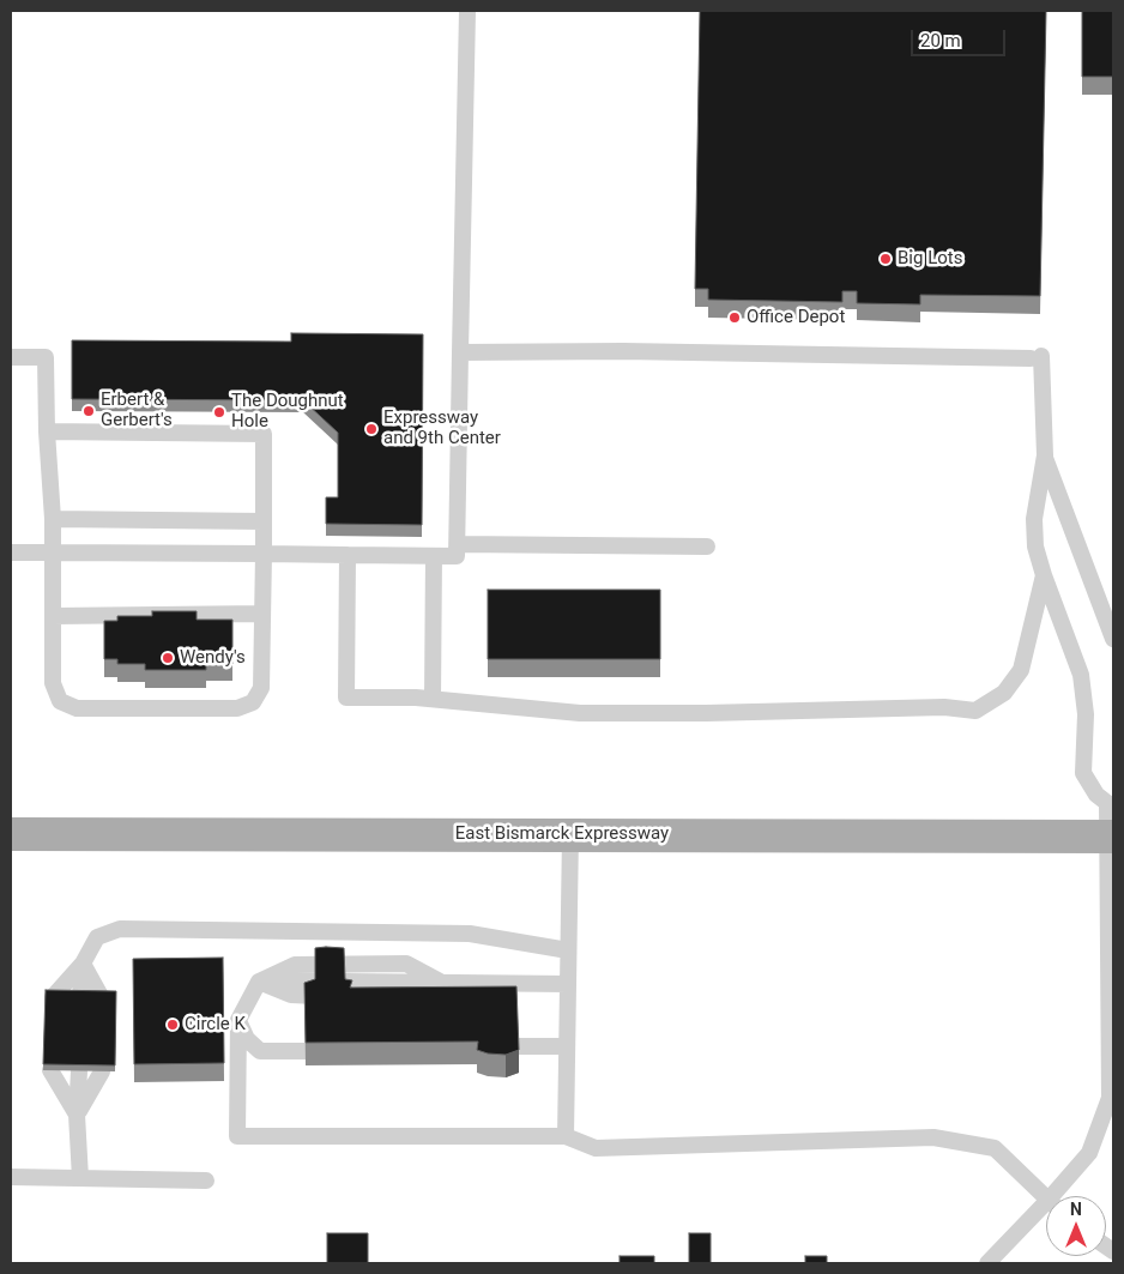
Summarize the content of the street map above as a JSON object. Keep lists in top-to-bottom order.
{
  "streets": {
    "main road": ["East Bismarck Expressway"]
  },
  "places": [
    "Big Lots",
    "Office Depot",
    "Erbert & Gerbert's",
    "The Doughnut Hole",
    "Expressway and 9th Center",
    "Wendy's",
    "Circle K"
  ],
  "scale_bar": "20 m",
  "north": "top"
}
